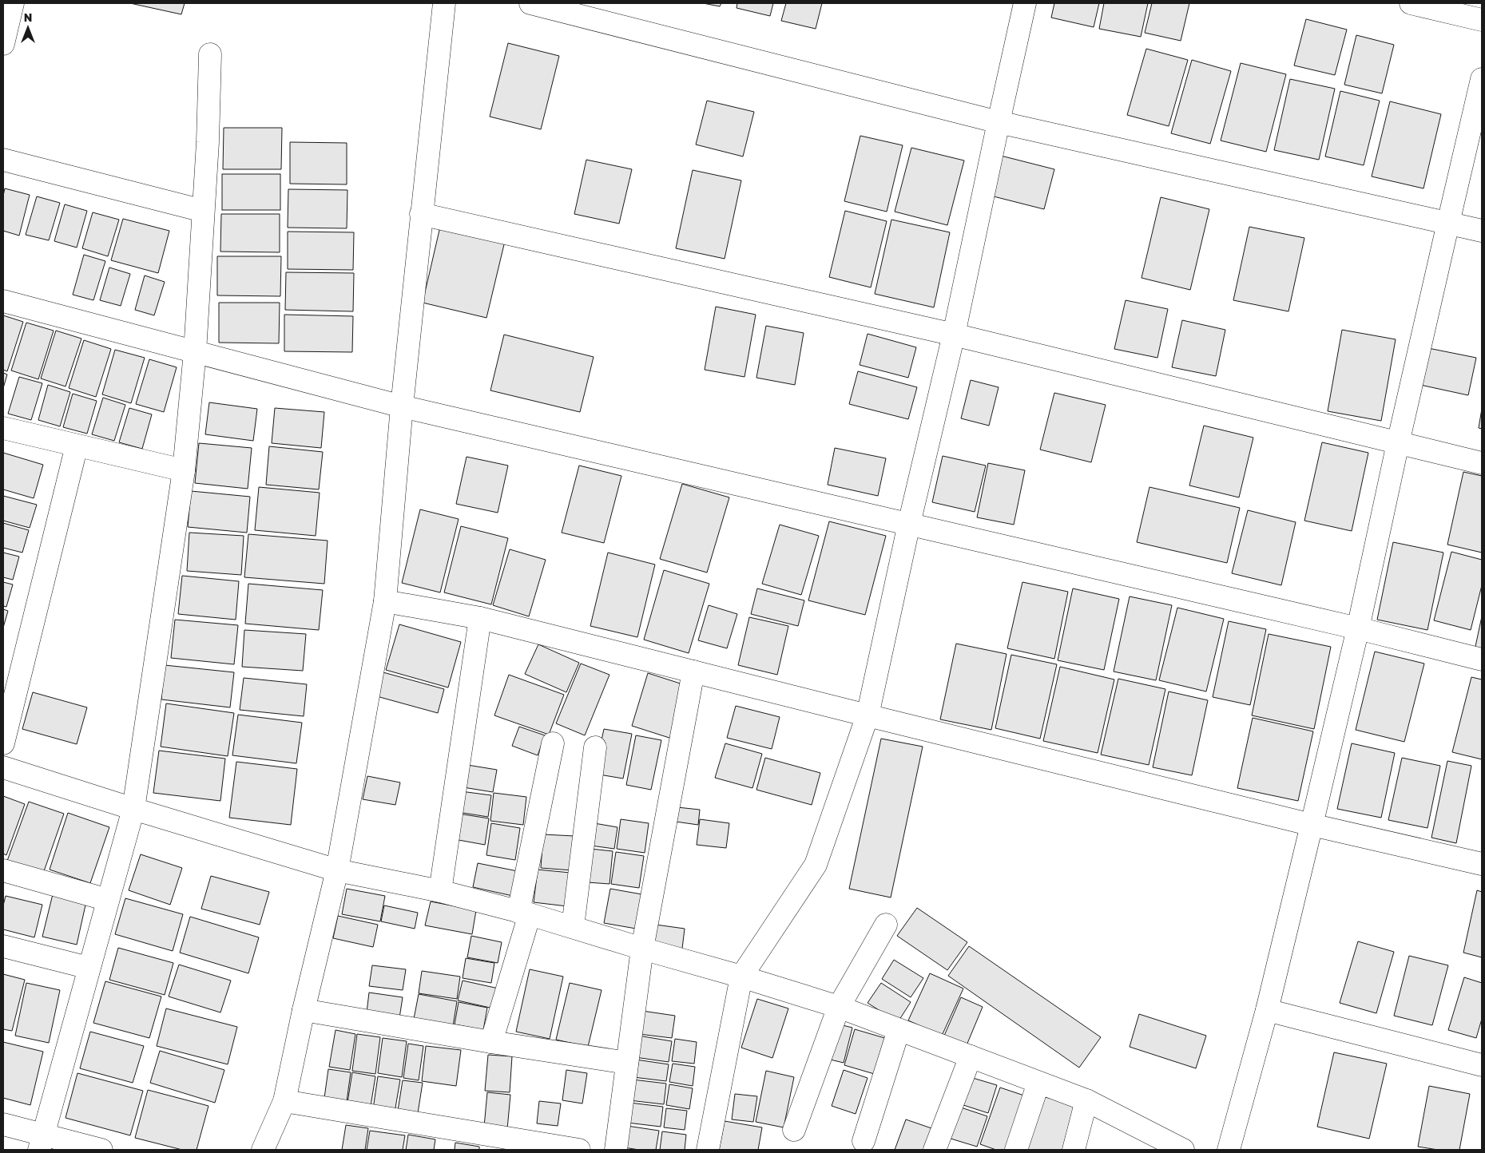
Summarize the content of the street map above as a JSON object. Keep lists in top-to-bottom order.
{
  "north": "top"
}
